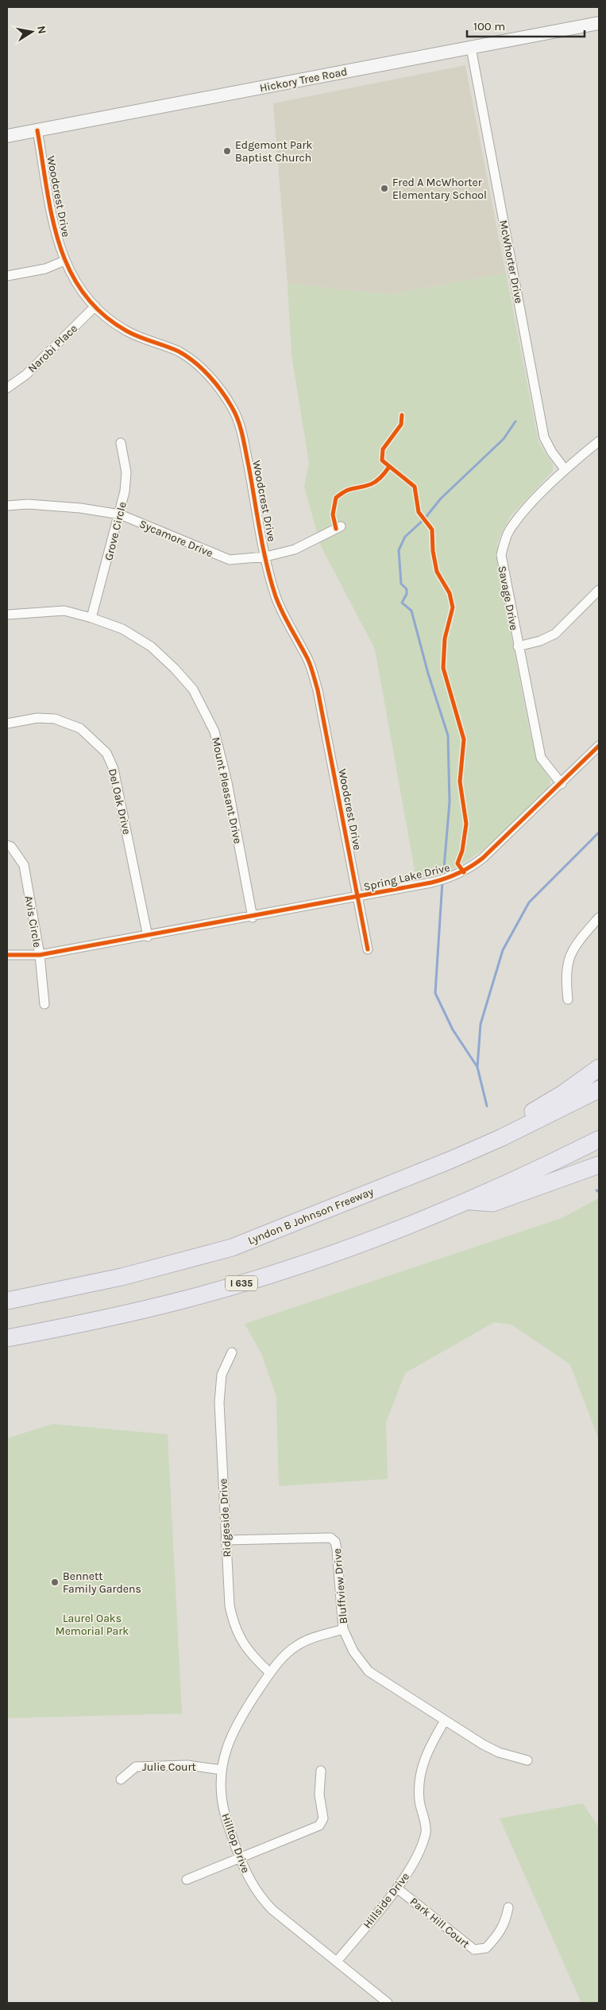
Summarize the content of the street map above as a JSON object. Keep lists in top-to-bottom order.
{
  "streets": {
    "highway": ["Lyndon B Johnson Freeway", "I 635"],
    "street": [
      "Hickory Tree Road",
      "Woodcrest Drive",
      "McWhorter Drive",
      "Narobi Place",
      "Grove Circle",
      "Sycamore Drive",
      "Savage Drive",
      "Mount Pleasant Drive",
      "Del Oak Drive",
      "Spring Lake Drive",
      "Avis Circle",
      "Ridgeside Drive",
      "Bluffview Drive",
      "Julie Court",
      "Hilltop Drive",
      "Hillside Drive",
      "Park Hill Court"
    ]
  },
  "crossings": [
    ["Hickory Tree Road", "Woodcrest Drive"],
    ["Hickory Tree Road", "McWhorter Drive"],
    ["Woodcrest Drive", "Narobi Place"],
    ["Woodcrest Drive", "Sycamore Drive"],
    ["Woodcrest Drive", "Spring Lake Drive"],
    ["McWhorter Drive", "Savage Drive"],
    ["Grove Circle", "Sycamore Drive"],
    ["Grove Circle", "Mount Pleasant Drive"],
    ["Savage Drive", "Spring Lake Drive"],
    ["Mount Pleasant Drive", "Spring Lake Drive"],
    ["Del Oak Drive", "Spring Lake Drive"],
    ["Spring Lake Drive", "Avis Circle"],
    ["Ridgeside Drive", "Bluffview Drive"],
    ["Ridgeside Drive", "Hilltop Drive"],
    ["Bluffview Drive", "Hilltop Drive"],
    ["Bluffview Drive", "Hillside Drive"],
    ["Julie Court", "Hilltop Drive"],
    ["Hilltop Drive", "Hillside Drive"],
    ["Hillside Drive", "Park Hill Court"]
  ],
  "parks": ["Laurel Oaks Memorial Park"],
  "places": ["Edgemont Park Baptist Church", "Fred A McWhorter Elementary School", "Bennett Family Gardens"],
  "scale_bar": "100 m",
  "north": "right"
}
